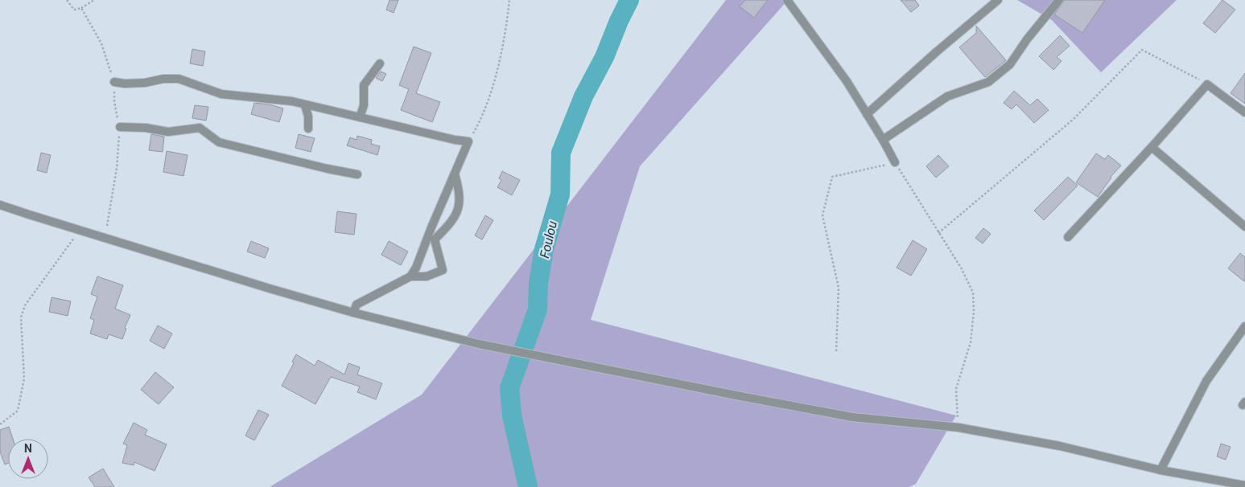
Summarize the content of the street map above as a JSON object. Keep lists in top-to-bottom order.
{
  "water": ["Foulou"],
  "north": "top"
}
